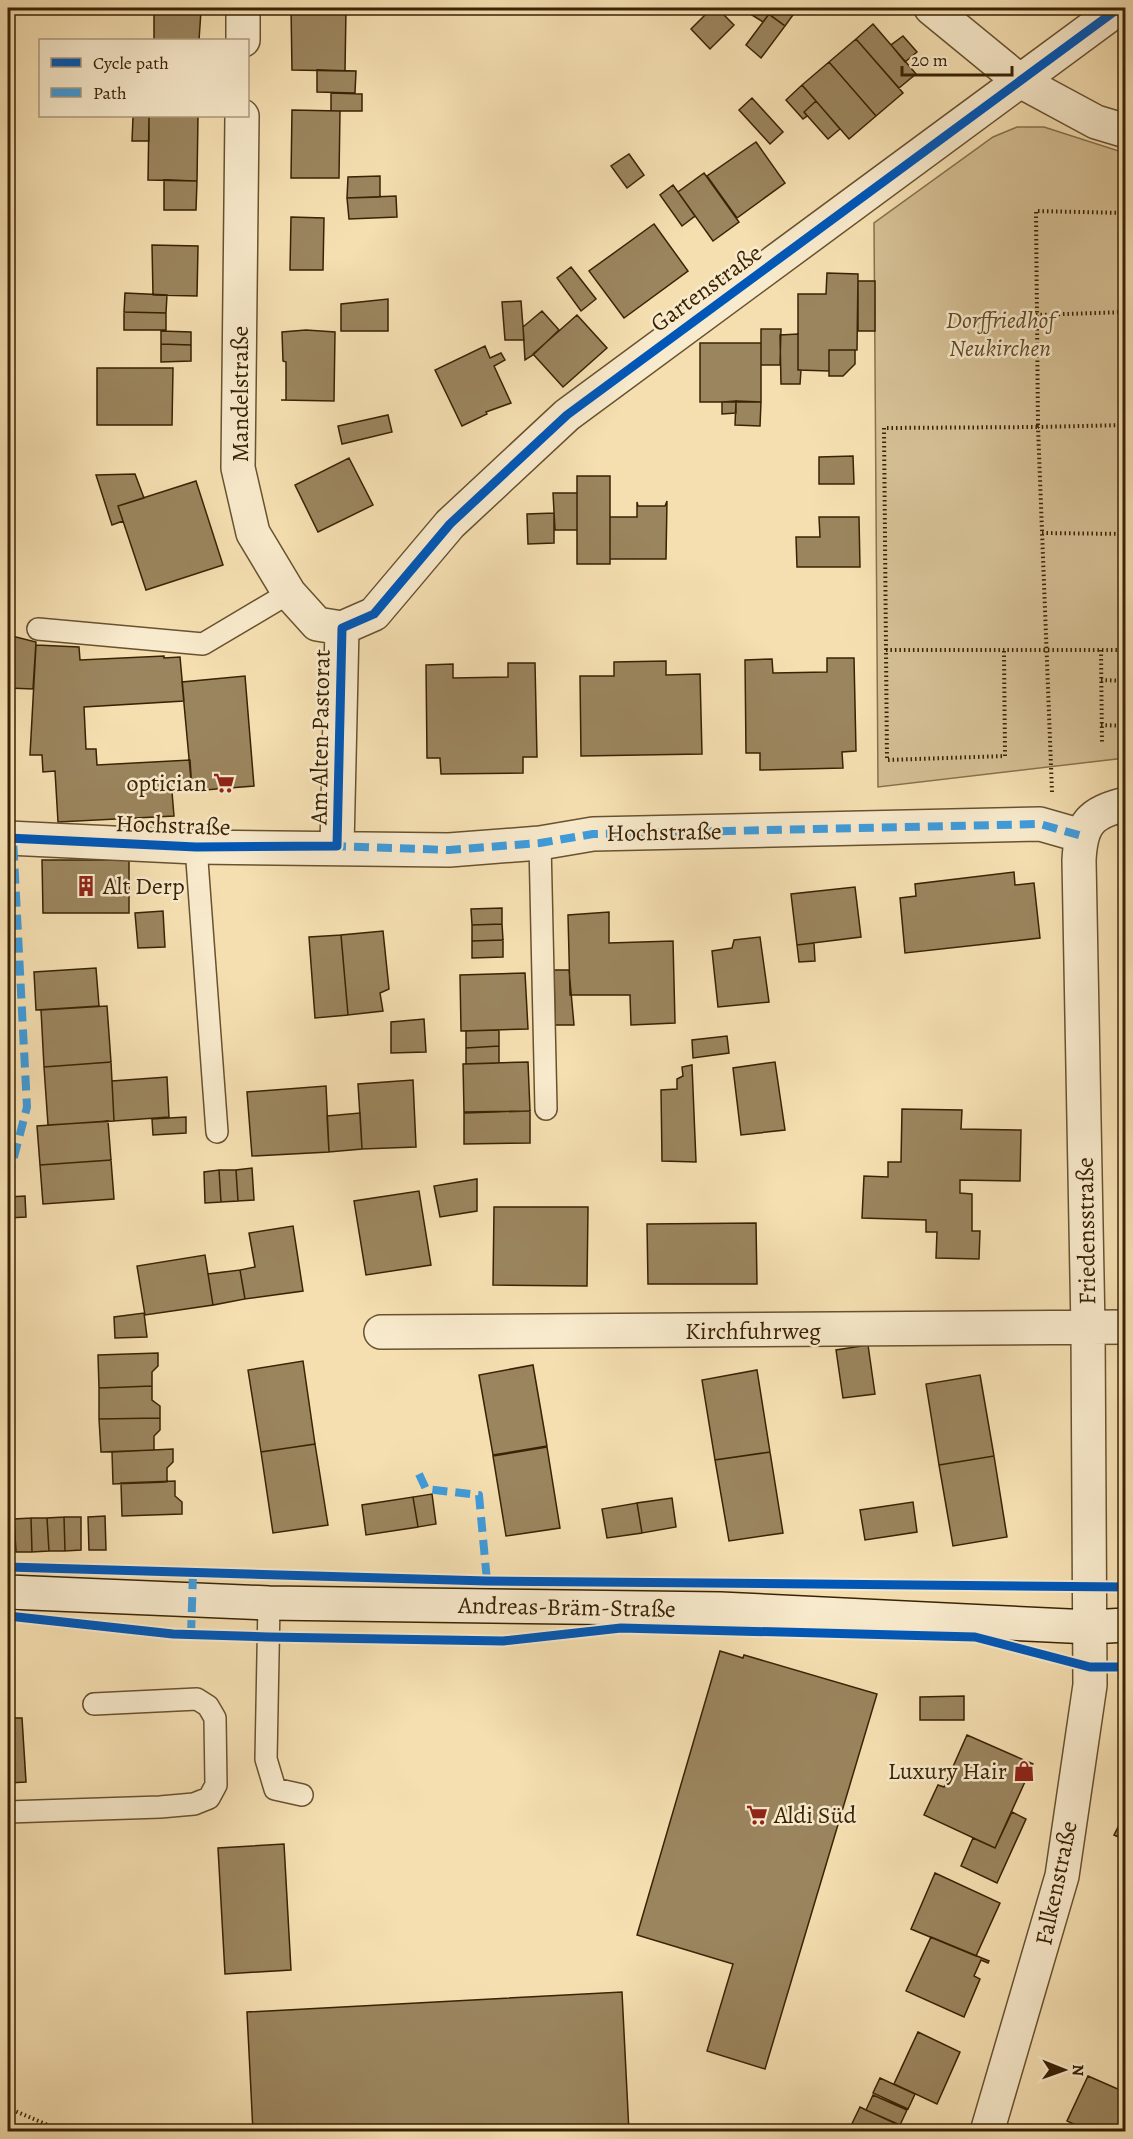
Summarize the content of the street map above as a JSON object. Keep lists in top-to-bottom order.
{
  "streets": {
    "street": [
      "Gartenstraße",
      "Mandelstraße",
      "Am Alten Pastorat",
      "Hochstraße",
      "Friedensstraße",
      "Kirchfuhrweg",
      "Andreas-Bräm-Straße",
      "Falkenstraße"
    ]
  },
  "crossings": [
    ["Gartenstraße", "Mandelstraße"],
    ["Gartenstraße", "Am Alten Pastorat"],
    ["Mandelstraße", "Am Alten Pastorat"],
    ["Am Alten Pastorat", "Hochstraße"],
    ["Hochstraße", "Friedensstraße"],
    ["Friedensstraße", "Kirchfuhrweg"],
    ["Friedensstraße", "Andreas-Bräm-Straße"],
    ["Friedensstraße", "Falkenstraße"],
    ["Andreas-Bräm-Straße", "Falkenstraße"]
  ],
  "parks": ["Dorffriedhof Neukirchen"],
  "places": {
    "supermarket": ["optician", "Aldi Süd"],
    "building": ["Alt Derp"],
    "shop": ["Luxury Hair"]
  },
  "legend": ["Cycle path", "Path"],
  "scale_bar": "20 m",
  "north": "right"
}
